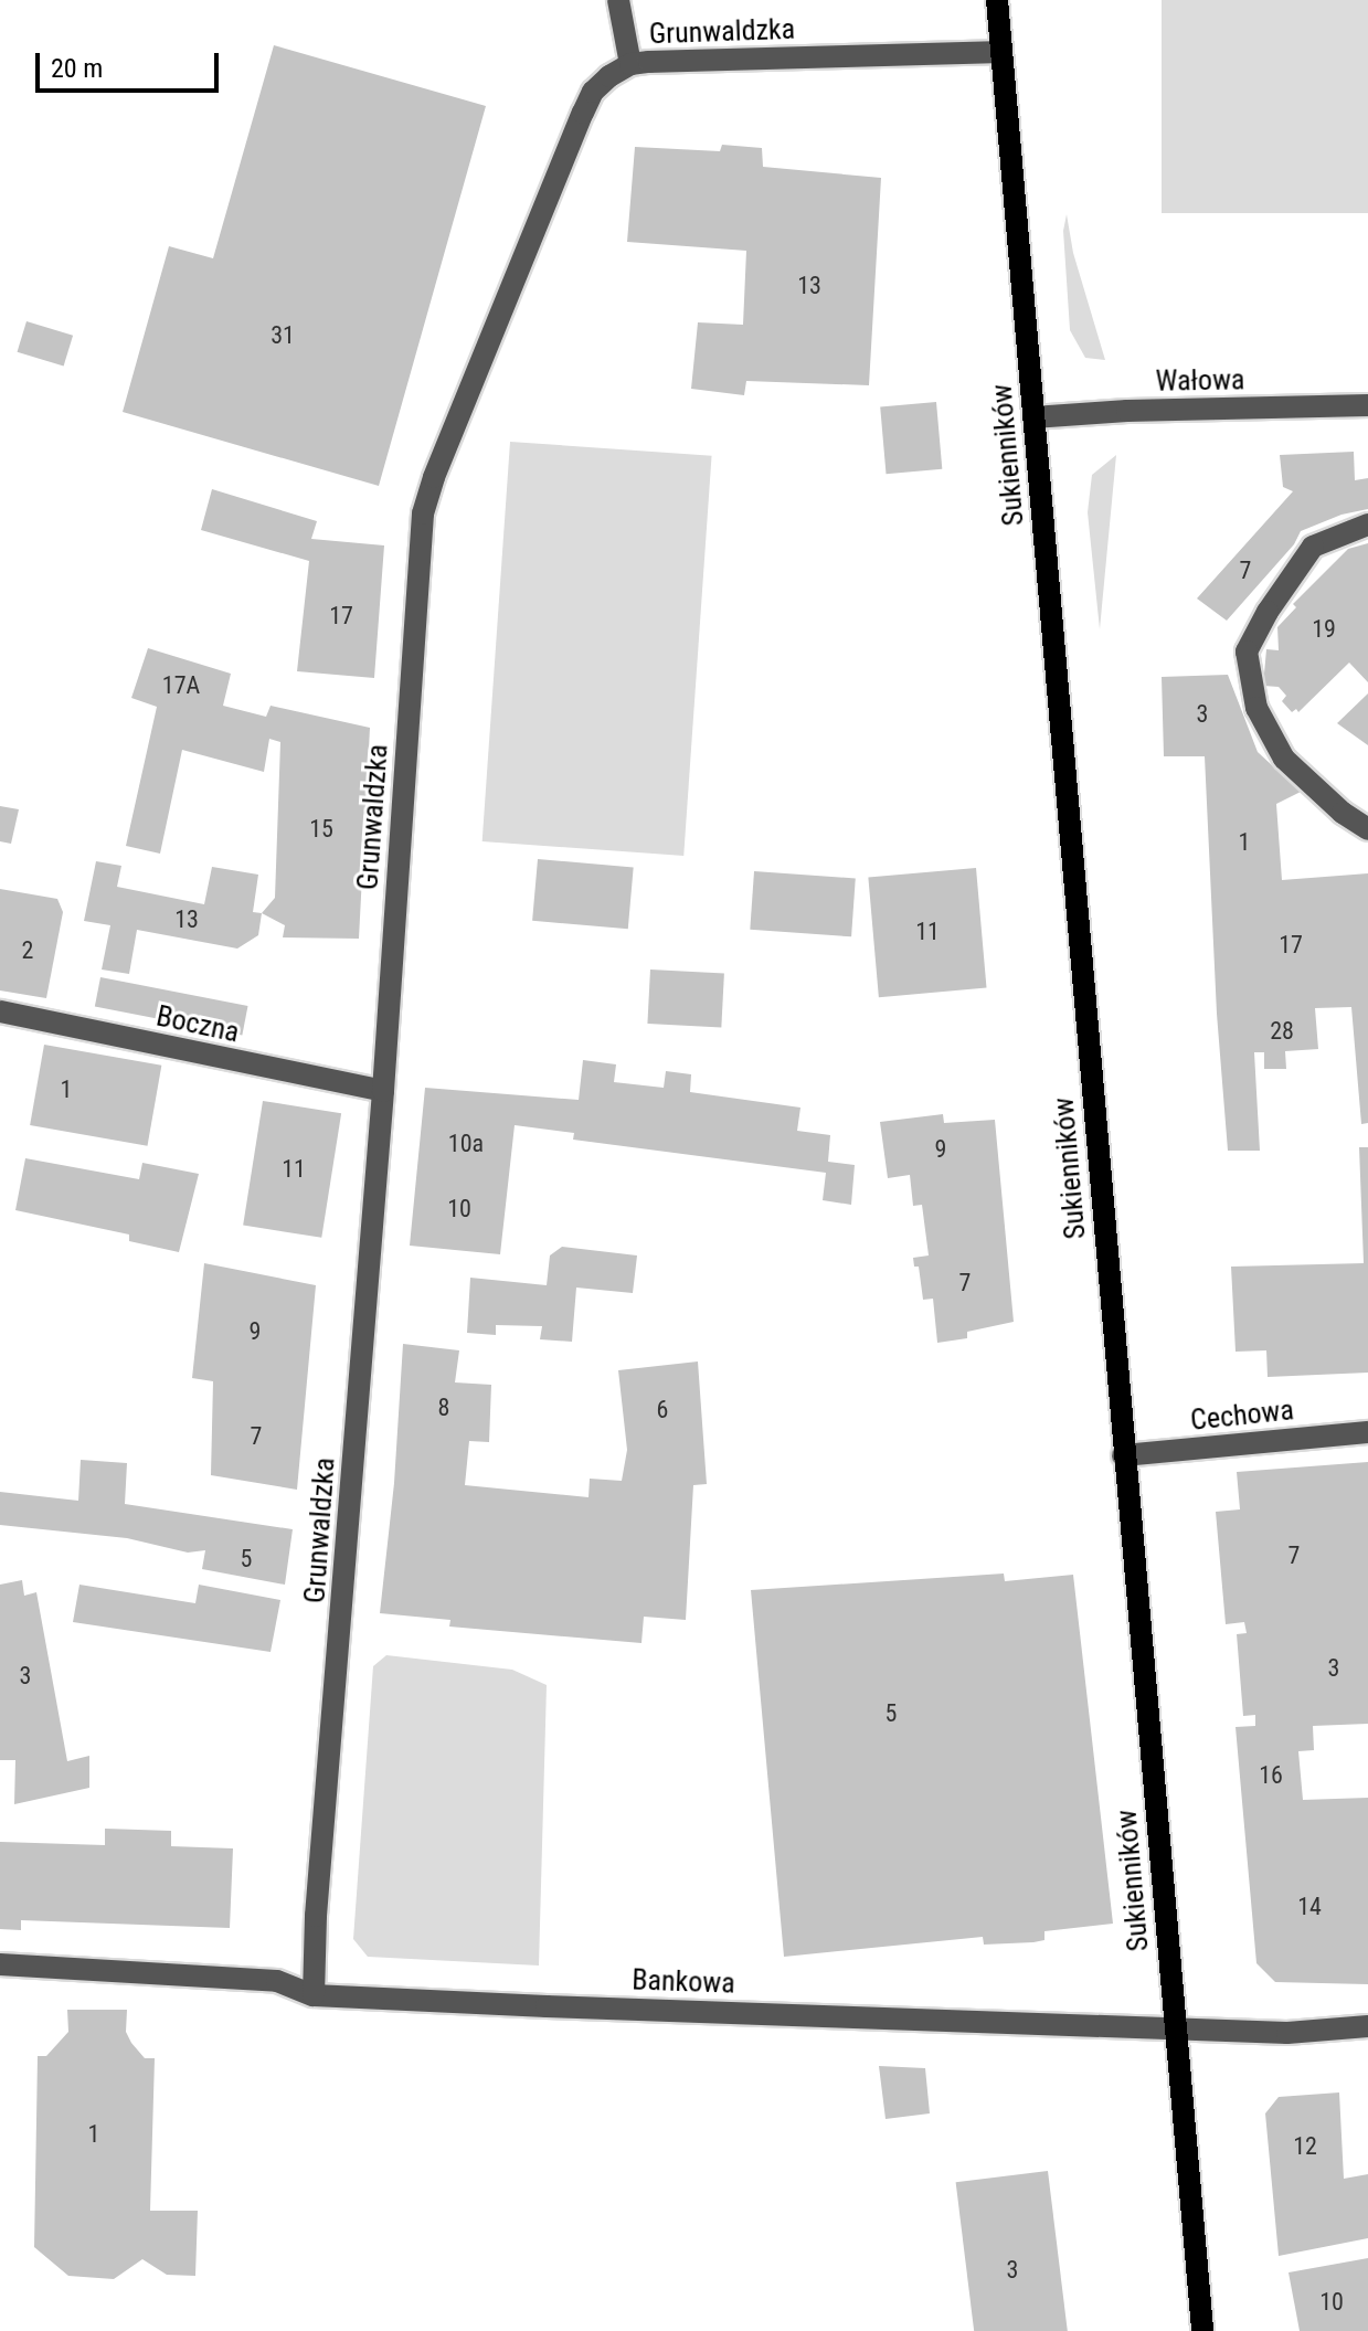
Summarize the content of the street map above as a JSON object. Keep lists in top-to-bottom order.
{
  "streets": {
    "main road": ["Sukienników"],
    "street": [
      "Grunwaldzka",
      "Wałowa",
      "Boczna",
      "Cechowa",
      "Bankowa"
    ]
  },
  "crossings": [
    ["Grunwaldzka", "Sukienników"],
    ["Grunwaldzka", "Boczna"],
    ["Grunwaldzka", "Bankowa"],
    ["Wałowa", "Sukienników"],
    ["Sukienników", "Cechowa"],
    ["Sukienników", "Bankowa"]
  ],
  "house_numbers": [
    "13",
    "31",
    "7",
    "17",
    "19",
    "17A",
    "3",
    "15",
    "1",
    "13",
    "11",
    "17",
    "2",
    "28",
    "1",
    "10a",
    "9",
    "11",
    "10",
    "7",
    "9",
    "8",
    "6",
    "7",
    "7",
    "5",
    "3",
    "3",
    "5",
    "16",
    "14",
    "1",
    "12",
    "3",
    "10"
  ],
  "scale_bar": "20 m"
}
